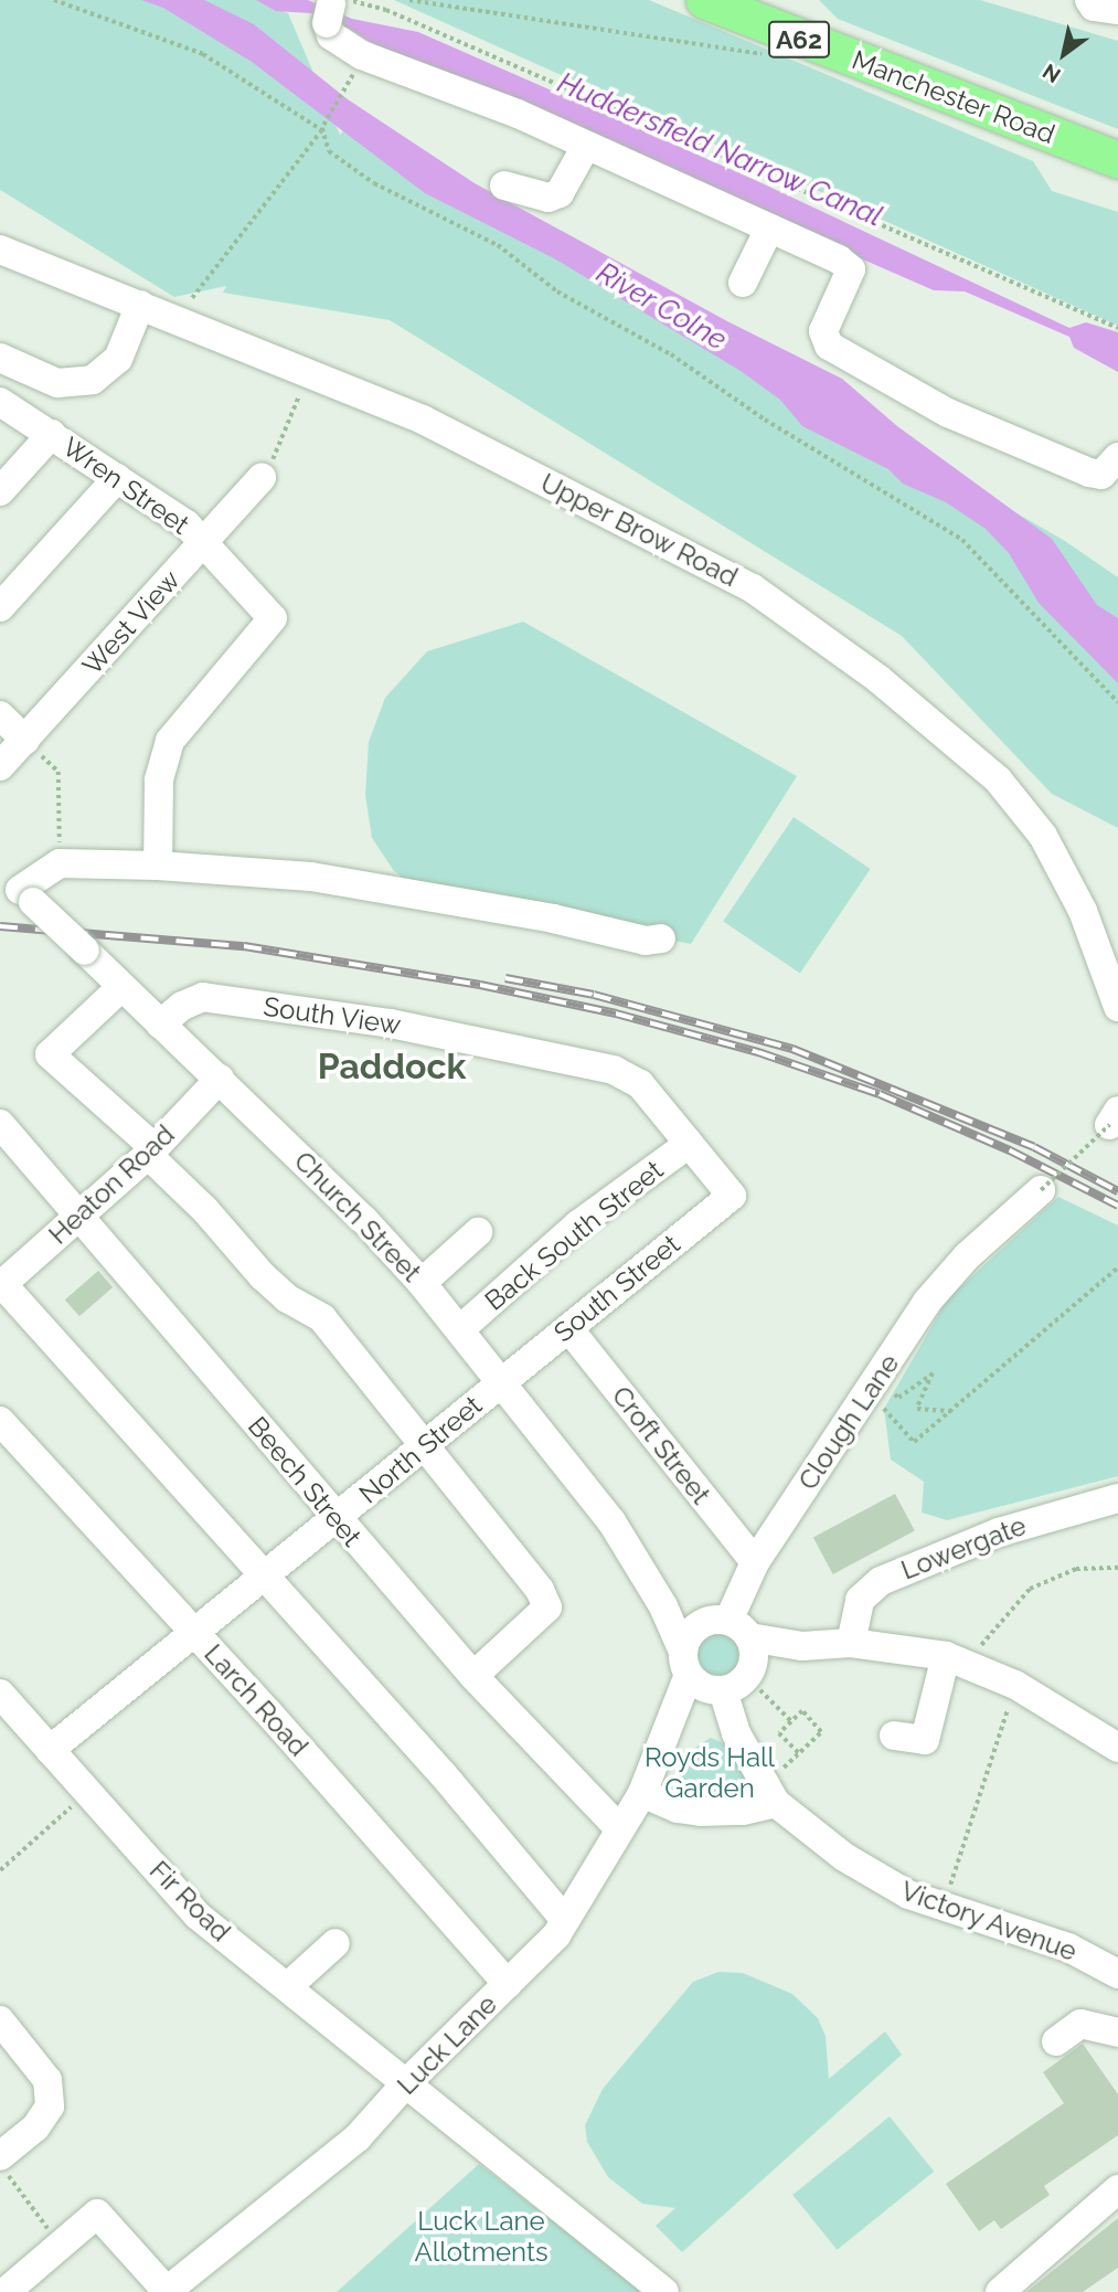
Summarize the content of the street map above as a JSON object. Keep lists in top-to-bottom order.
{
  "streets": {
    "main road": ["A62", "Manchester Road"],
    "street": [
      "Wren Street",
      "Upper Brow Road",
      "West View",
      "South View",
      "Heaton Road",
      "Church Street",
      "Back South Street",
      "South Street",
      "Clough Lane",
      "Croft Street",
      "North Street",
      "Beech Street",
      "Lowergate",
      "Larch Road",
      "Fir Road",
      "Victory Avenue",
      "Luck Lane"
    ]
  },
  "crossings": [
    ["Wren Street", "West View"],
    ["South View", "Church Street"],
    ["South View", "Back South Street"],
    ["South View", "South Street"],
    ["Heaton Road", "Church Street"],
    ["Heaton Road", "Beech Street"],
    ["Church Street", "Back South Street"],
    ["Church Street", "South Street"],
    ["Church Street", "North Street"],
    ["Church Street", "Luck Lane"],
    ["South Street", "Croft Street"],
    ["South Street", "North Street"],
    ["Clough Lane", "Croft Street"],
    ["Clough Lane", "Luck Lane"],
    ["North Street", "Beech Street"],
    ["North Street", "Larch Road"],
    ["North Street", "Fir Road"],
    ["Beech Street", "Luck Lane"],
    ["Larch Road", "Luck Lane"],
    ["Fir Road", "Luck Lane"],
    ["Victory Avenue", "Luck Lane"]
  ],
  "districts": ["Paddock"],
  "water": ["Huddersfield Narrow Canal", "River Colne"],
  "parks": ["Royds Hall Garden", "Luck Lane Allotments"],
  "north": "bottom left"
}
